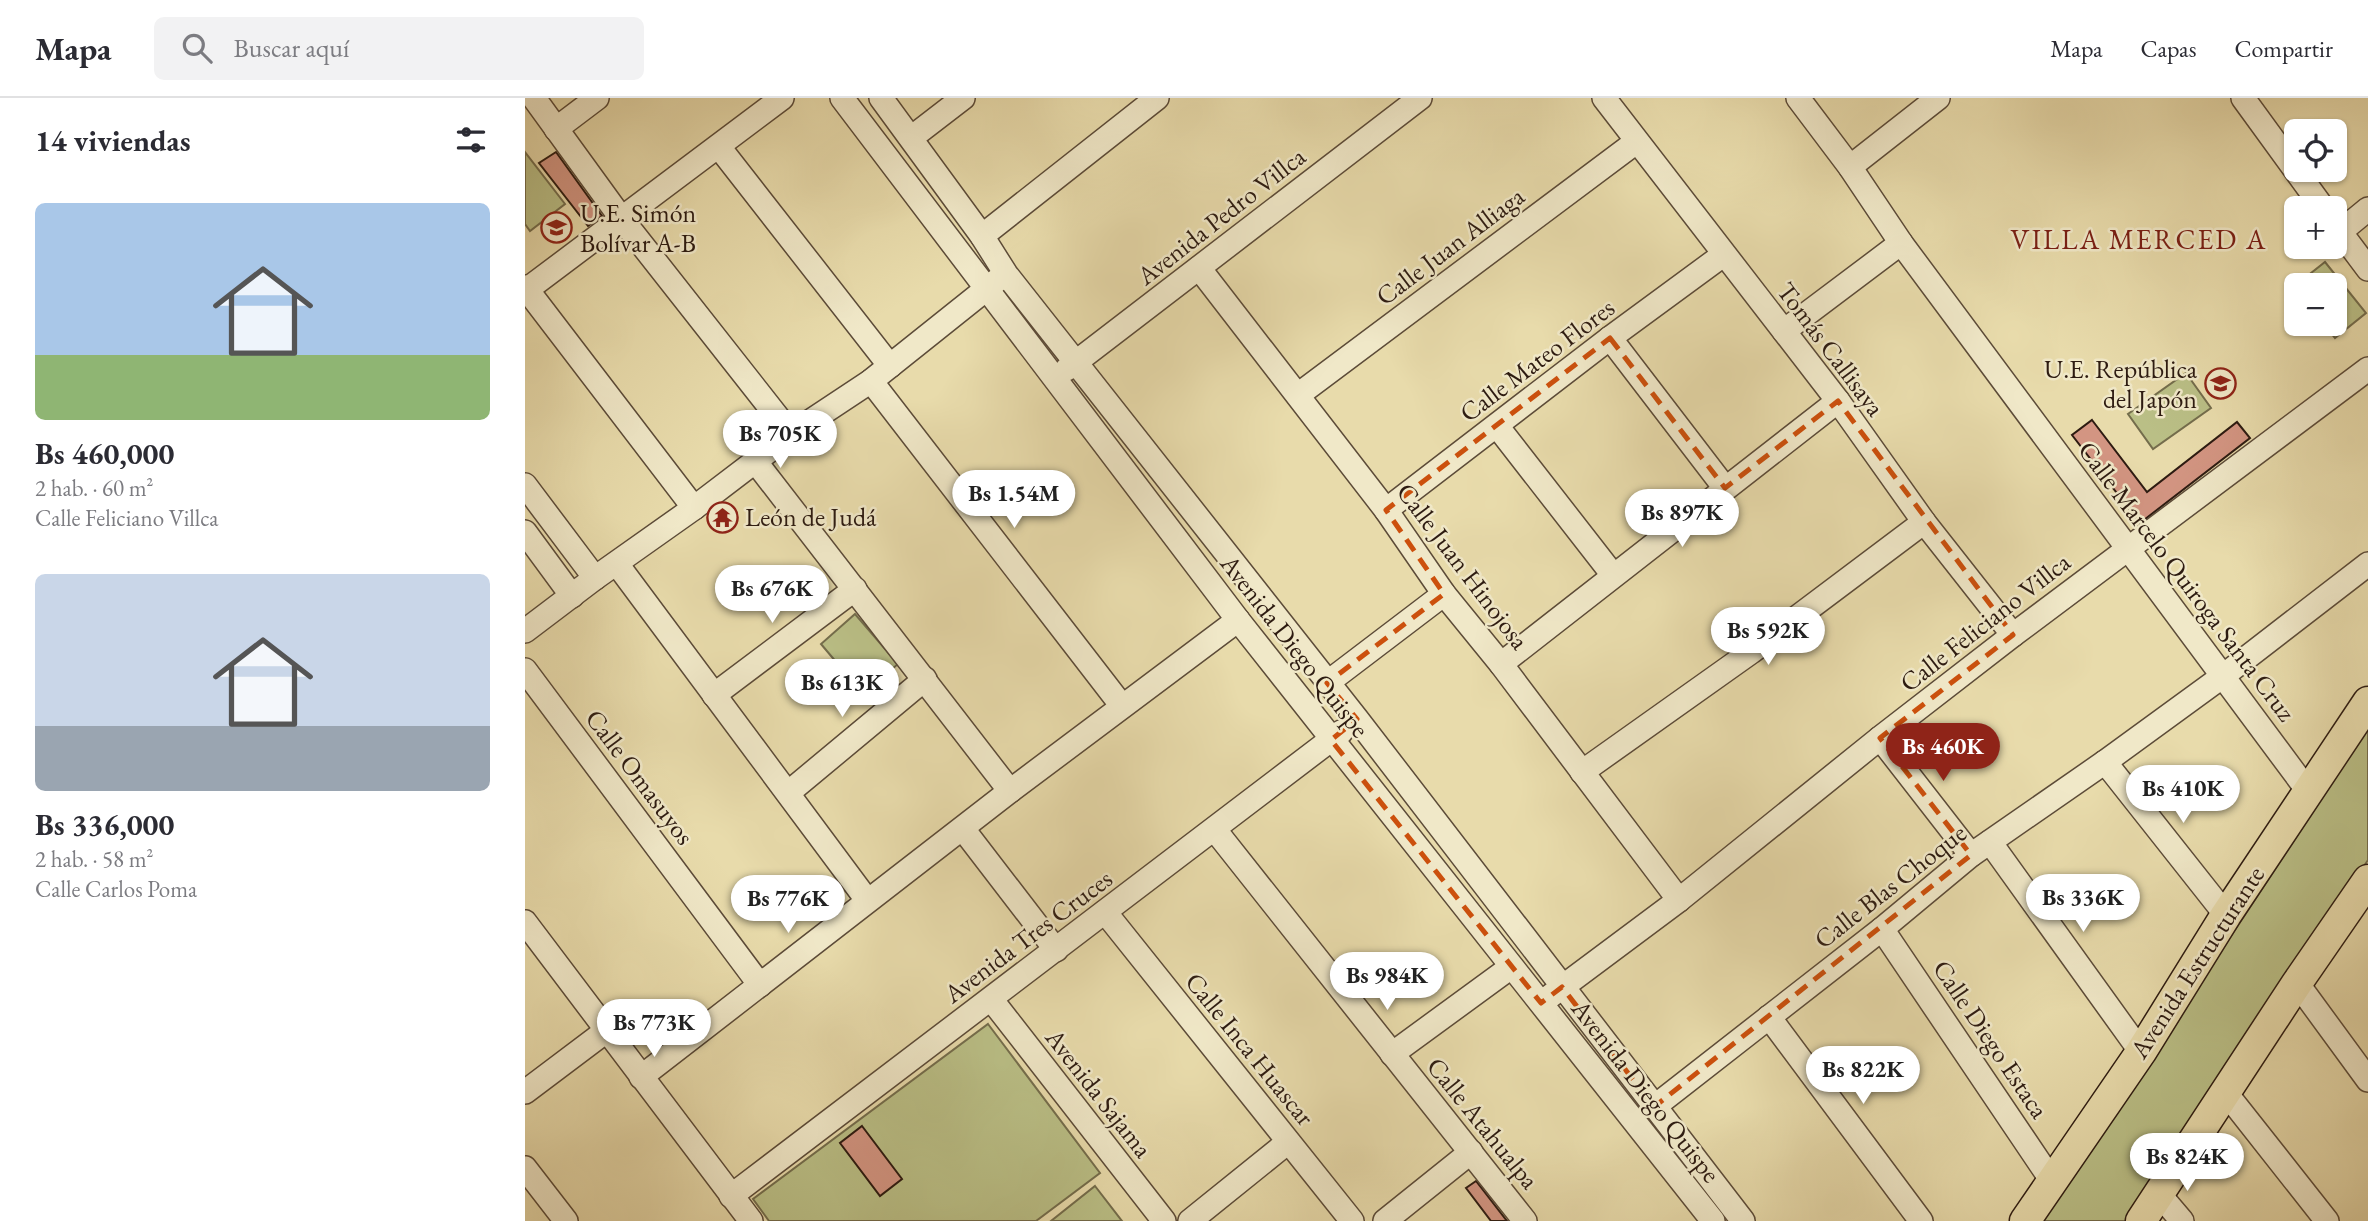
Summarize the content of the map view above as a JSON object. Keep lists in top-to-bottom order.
{
  "streets": {
    "main road": ["Avenida Estructurante"],
    "street": [
      "Avenida Pedro Villca",
      "Calle Juan Alliaga",
      "Tomás Callisaya",
      "Calle Mateo Flores",
      "Calle Juan Hinojosa",
      "Calle Marcelo Quiroga Santa Cruz",
      "Calle Feliciano Villca",
      "Avenida Diego Quispe",
      "Calle Omasuyos",
      "Calle Blas Choque",
      "Avenida Tres Cruces",
      "Calle Diego Estaca",
      "Calle Inca Huascar",
      "Avenida Sajama",
      "Calle Atahualpa"
    ]
  },
  "crossings": [
    ["Avenida Pedro Villca", "Calle Juan Hinojosa"],
    ["Avenida Pedro Villca", "Avenida Diego Quispe"],
    ["Calle Juan Alliaga", "Tomás Callisaya"],
    ["Calle Juan Alliaga", "Calle Juan Hinojosa"],
    ["Tomás Callisaya", "Calle Mateo Flores"],
    ["Tomás Callisaya", "Calle Feliciano Villca"],
    ["Calle Mateo Flores", "Calle Juan Hinojosa"],
    ["Calle Juan Hinojosa", "Calle Feliciano Villca"],
    ["Calle Marcelo Quiroga Santa Cruz", "Calle Feliciano Villca"],
    ["Calle Marcelo Quiroga Santa Cruz", "Calle Blas Choque"],
    ["Calle Marcelo Quiroga Santa Cruz", "Avenida Estructurante"],
    ["Calle Feliciano Villca", "Avenida Diego Quispe"],
    ["Avenida Diego Quispe", "Calle Blas Choque"],
    ["Avenida Diego Quispe", "Avenida Tres Cruces"],
    ["Calle Blas Choque", "Calle Diego Estaca"],
    ["Avenida Tres Cruces", "Calle Inca Huascar"],
    ["Avenida Tres Cruces", "Avenida Sajama"],
    ["Avenida Tres Cruces", "Calle Atahualpa"],
    ["Avenida Estructurante", "Calle Diego Estaca"]
  ],
  "districts": ["VILLA MERCED A"],
  "places": {
    "school or university": ["U.E. Simón Bolívar A-B", "U.E. República del Japón"],
    "temple": ["León de Judá"]
  },
  "page": {
    "header": "Mapa",
    "search": "Buscar aquí",
    "nav": ["Mapa", "Capas", "Compartir"],
    "heading": "14 viviendas",
    "map_buttons": ["+", "−"],
    "list": [
      {
        "name": "Bs 460,000",
        "note": "2 hab. · 60 m² · Calle Feliciano Villca"
      },
      {
        "name": "Bs 336,000",
        "note": "2 hab. · 58 m² · Calle Carlos Poma"
      }
    ],
    "price": [
      "Bs 705K",
      "Bs 1.54M",
      "Bs 897K",
      "Bs 676K",
      "Bs 592K",
      "Bs 613K",
      "Bs 460K",
      "Bs 410K",
      "Bs 336K",
      "Bs 776K",
      "Bs 984K",
      "Bs 773K",
      "Bs 822K",
      "Bs 824K"
    ]
  }
}
